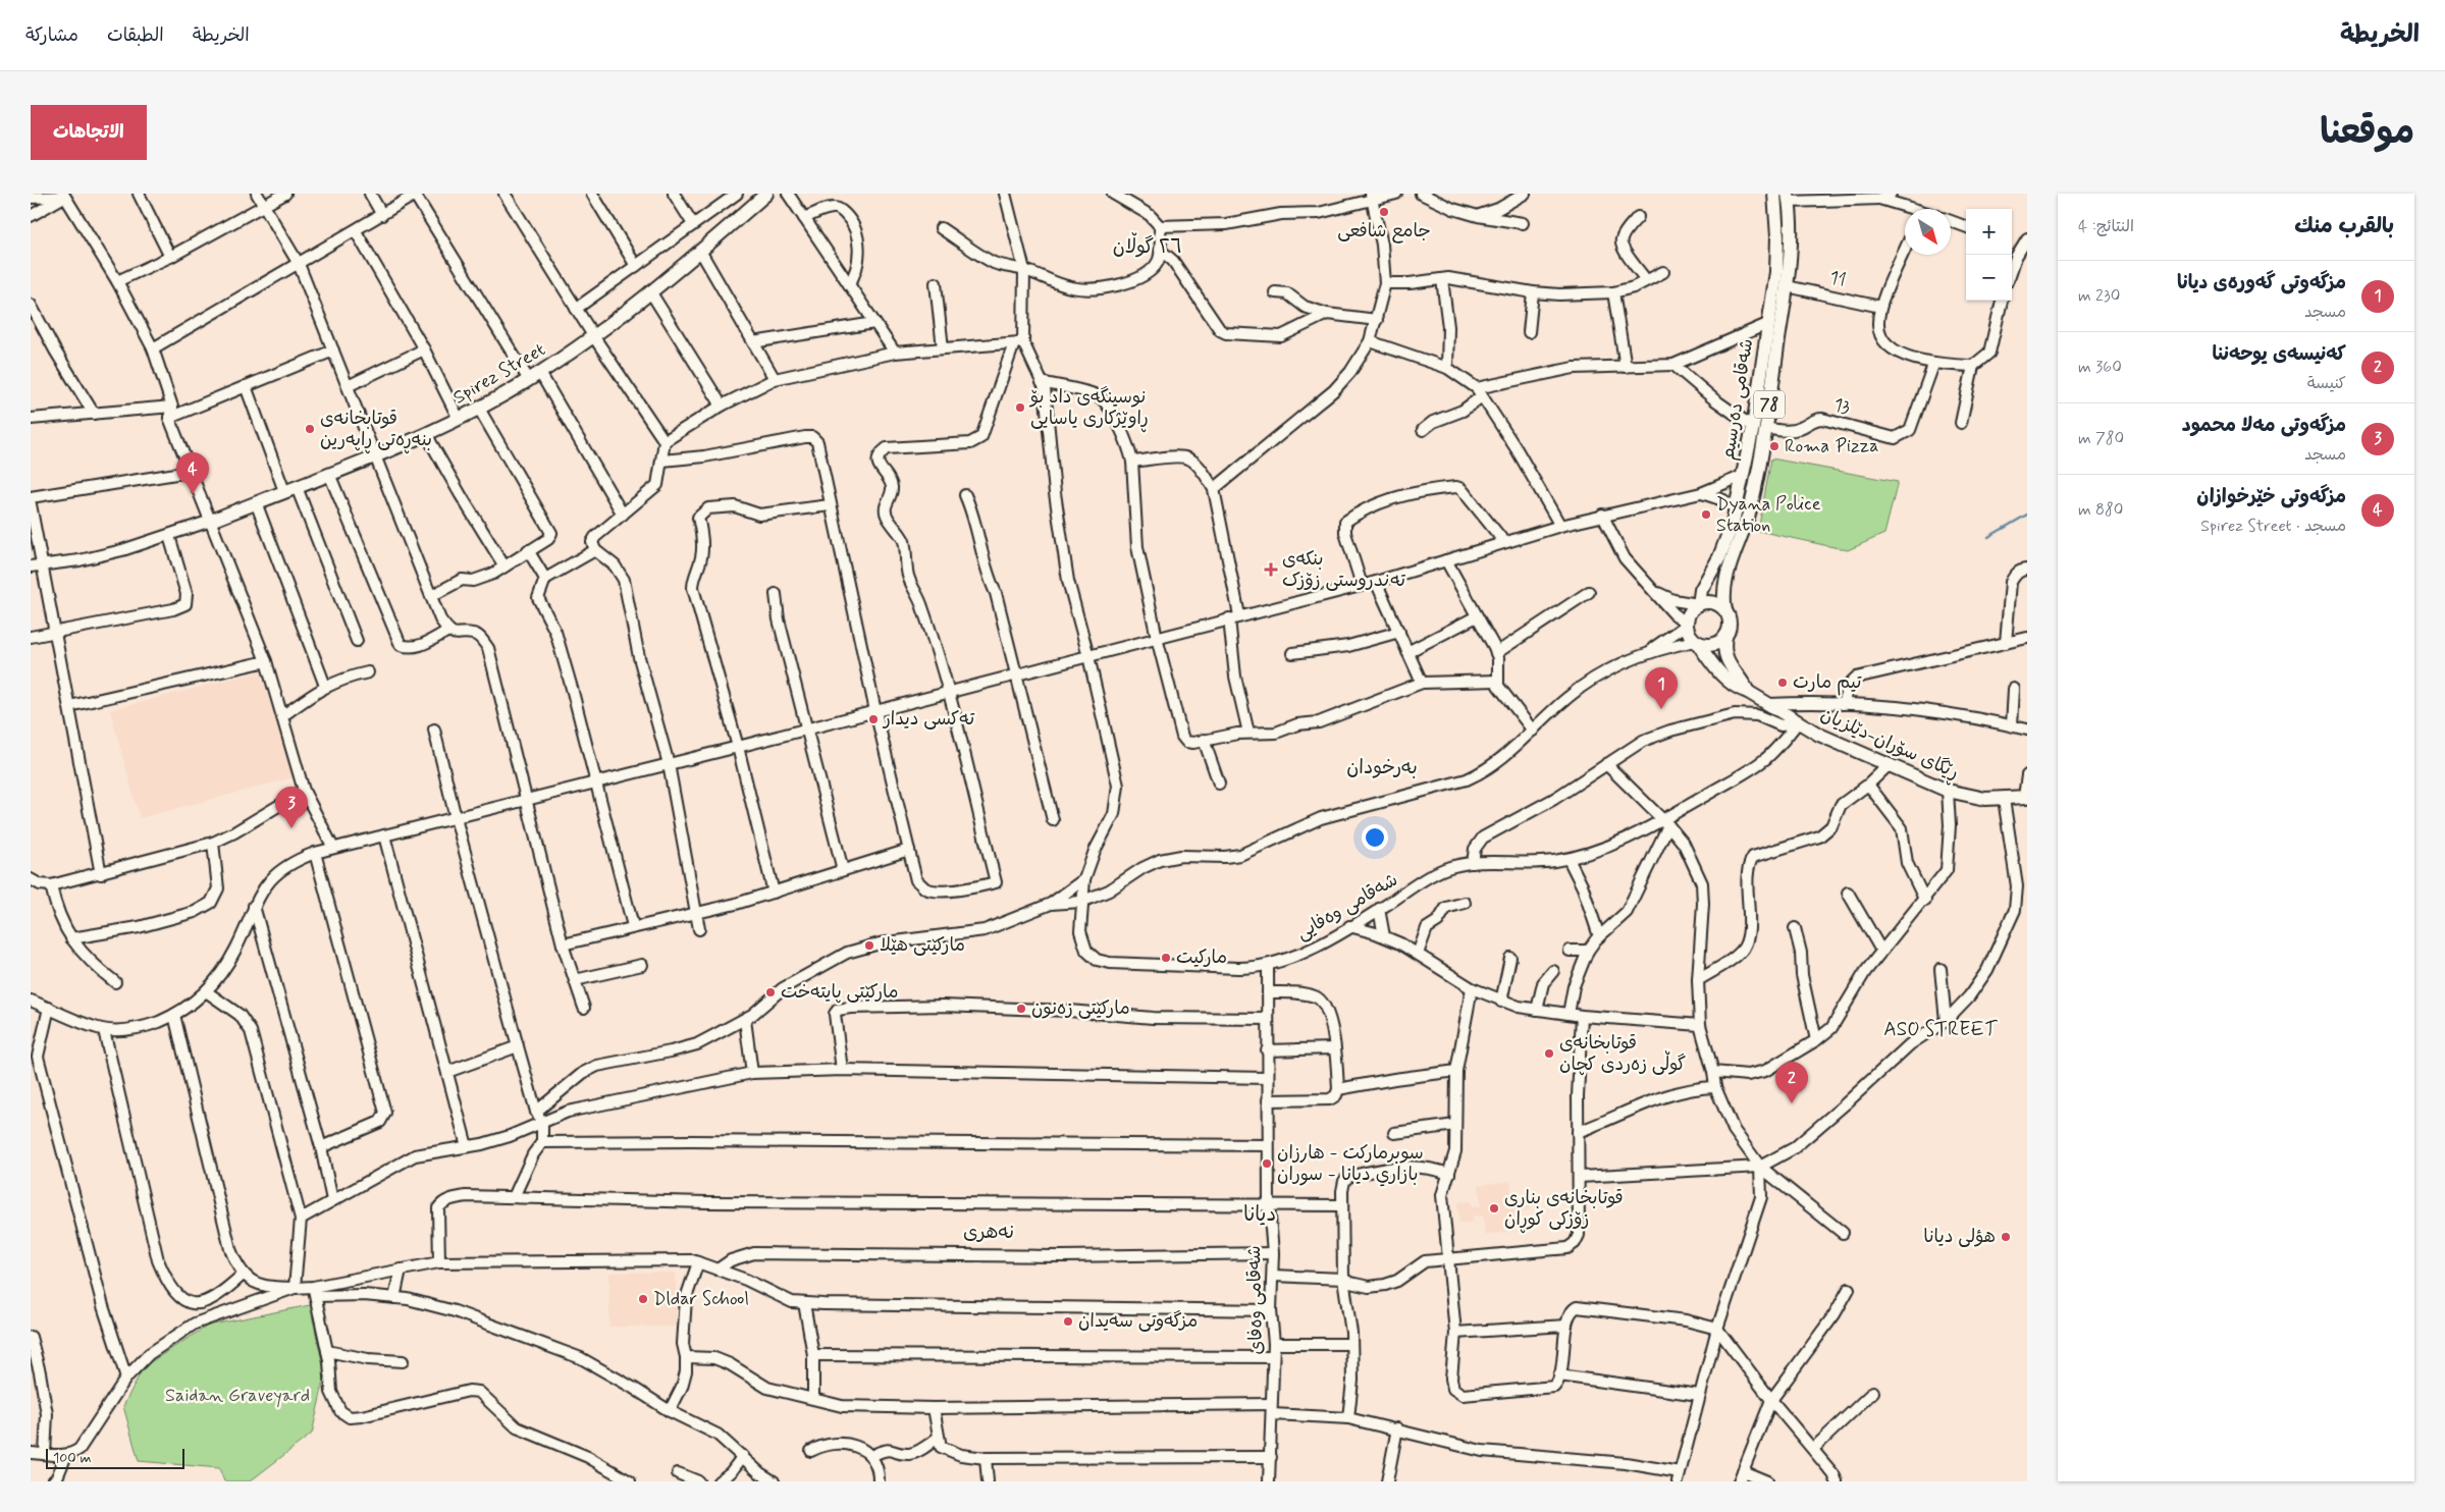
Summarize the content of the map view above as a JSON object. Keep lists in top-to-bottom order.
{
  "streets": {
    "main road": [
      "Spirez Street",
      "شەقامی دەرسیم",
      "78",
      "ڕێگای سۆران-دێلزیان"
    ],
    "street": [
      "11",
      "13",
      "شەقامی وەفایی",
      "شەقامی وەفای"
    ]
  },
  "crossings": [
    ["11", "78"],
    ["شەقامی دەرسیم", "78"],
    ["شەقامی دەرسیم", "13"],
    ["شەقامی دەرسیم", "ڕێگای سۆران-دێلزیان"],
    ["78", "13"],
    ["78", "ڕێگای سۆران-دێلزیان"],
    ["ڕێگای سۆران-دێلزیان", "شەقامی وەفایی"],
    ["شەقامی وەفایی", "شەقامی وەفای"]
  ],
  "districts": [
    "٢٦ گوڵان",
    "بەرخودان",
    "ASO STREET",
    "دیانا",
    "نەھری"
  ],
  "parks": ["Saidan Graveyard"],
  "places": {
    "other": [
      "جامع شافعی",
      "نوسینگەی داد بۆ ڕاوێژكاری یاسایی",
      "قوتابخانەی بنەڕەتی ڕاپەرین",
      "Roma Pizza",
      "Dyana Police Station",
      "تیم مارت",
      "تەكسی دیدار",
      "مارکێتی هێلا",
      "ماركيت",
      "مارکێتی پایتەخت",
      "مارکێتی زەنون",
      "قوتابخانەی گوڵی زەردی کچان",
      "سوبرماركت - هارزان بازاري ديانا - سوران",
      "قوتابخانەی بناری زۆزکی کوڕان",
      "هؤلى ديانا",
      "Dldar School",
      "مزگەوتی سەیدان"
    ],
    "health": ["بنکەی تەندروستی زۆزک"]
  },
  "scale_bar": "100 m",
  "north": "bottom right",
  "page": {
    "header": "الخريطة",
    "nav": ["الخريطة", "الطبقات", "مشاركة"],
    "title": "موقعنا",
    "buttons": "الاتجاهات",
    "heading": ["بالقرب منك", "النتائج: 4"],
    "map_buttons": ["+", "−"],
    "list": [
      {
        "mark": "1",
        "name": "مزگەوتی گەورەی دیانا",
        "note": "مسجد",
        "value": "230 m"
      },
      {
        "mark": "2",
        "name": "کەنیسەی یوحەننا",
        "note": "كنيسة",
        "value": "360 m"
      },
      {
        "mark": "3",
        "name": "مزگه‌وتی مه‌لا محمود",
        "note": "مسجد",
        "value": "780 m"
      },
      {
        "mark": "4",
        "name": "مزگەوتی خێرخوازان",
        "note": "مسجد · Spirez Street",
        "value": "880 m"
      }
    ],
    "pins": [
      "4",
      "1",
      "3",
      "2"
    ],
    "scale": "100 m"
  }
}
